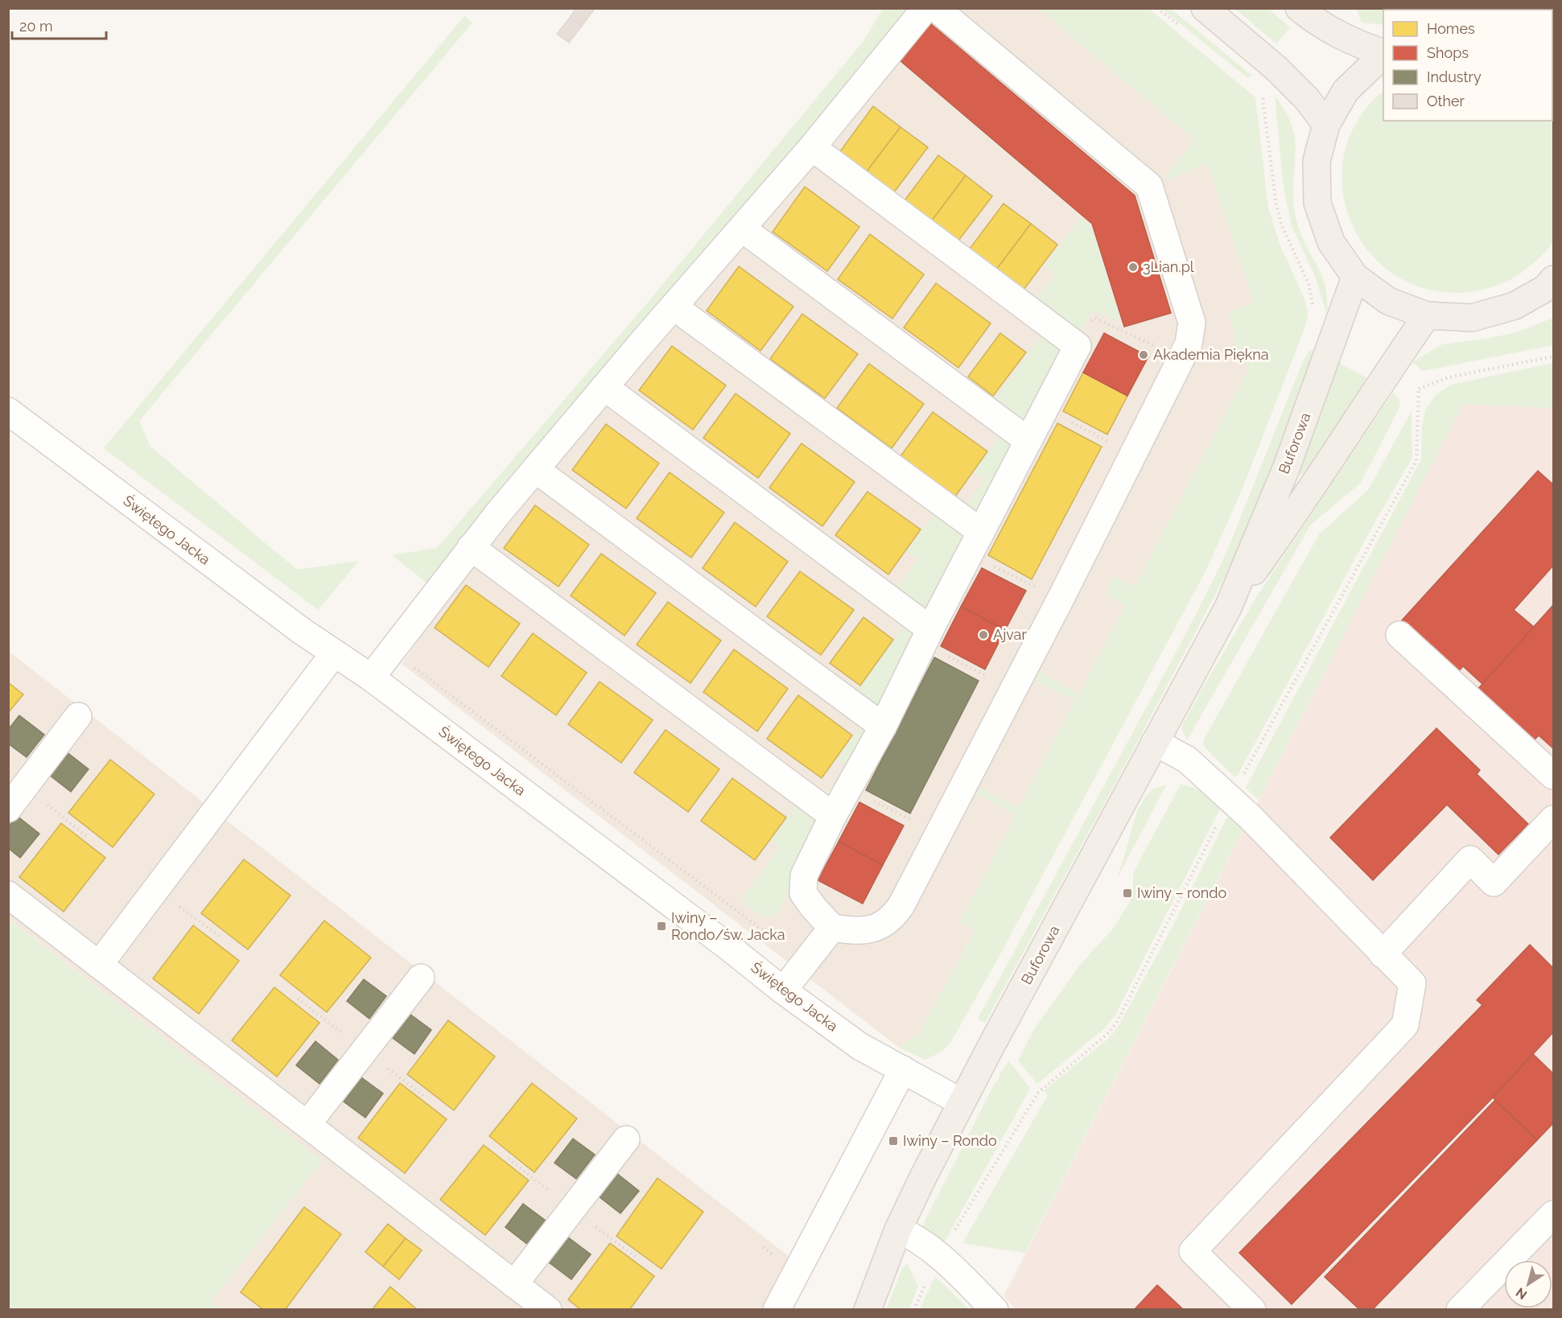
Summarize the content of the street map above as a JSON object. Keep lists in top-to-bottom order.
{
  "streets": {
    "main road": ["Buforowa"],
    "street": ["Świętego Jacka"]
  },
  "crossings": [
    ["Buforowa", "Świętego Jacka"]
  ],
  "places": {
    "other": ["3Lian.pl", "Akademia Piękna", "Ajvar"],
    "transit": ["Iwiny – rondo", "Iwiny – Rondo/św. Jacka", "Iwiny – Rondo"]
  },
  "legend": [
    "Homes",
    "Shops",
    "Industry",
    "Other"
  ],
  "scale_bar": "20 m",
  "north": "bottom left"
}
